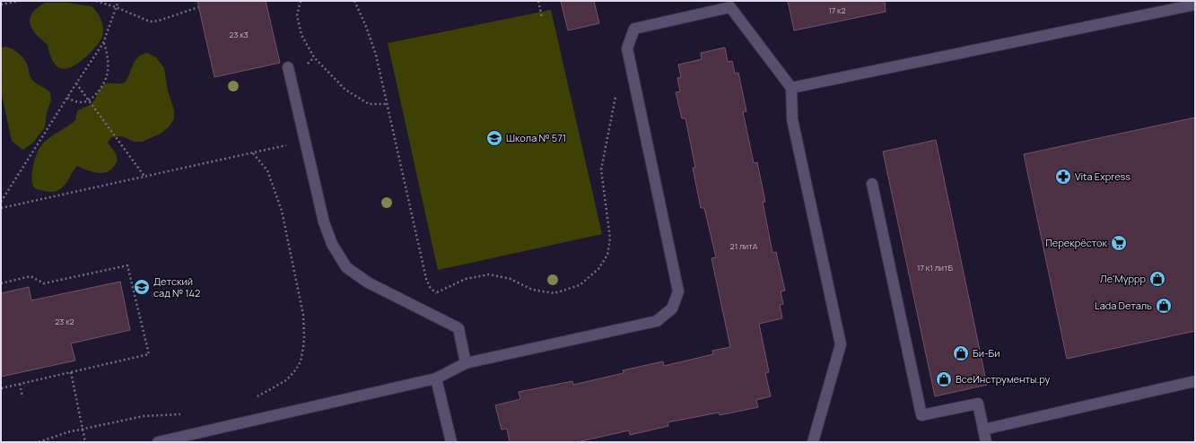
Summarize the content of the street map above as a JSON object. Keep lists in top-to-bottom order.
{
  "places": {
    "school or university": ["Школа № 571", "Детский сад № 142"],
    "pharmacy": ["Vita Express"],
    "supermarket": ["Перекрёсток"],
    "shop": [
      "Ле'Муррр",
      "Lada Dеталь",
      "Би-Би",
      "ВсеИнструменты.ру"
    ]
  },
  "house_numbers": [
    "17 к2",
    "23 к3",
    "21 литА",
    "17 к1 литБ",
    "23 к2"
  ]
}
